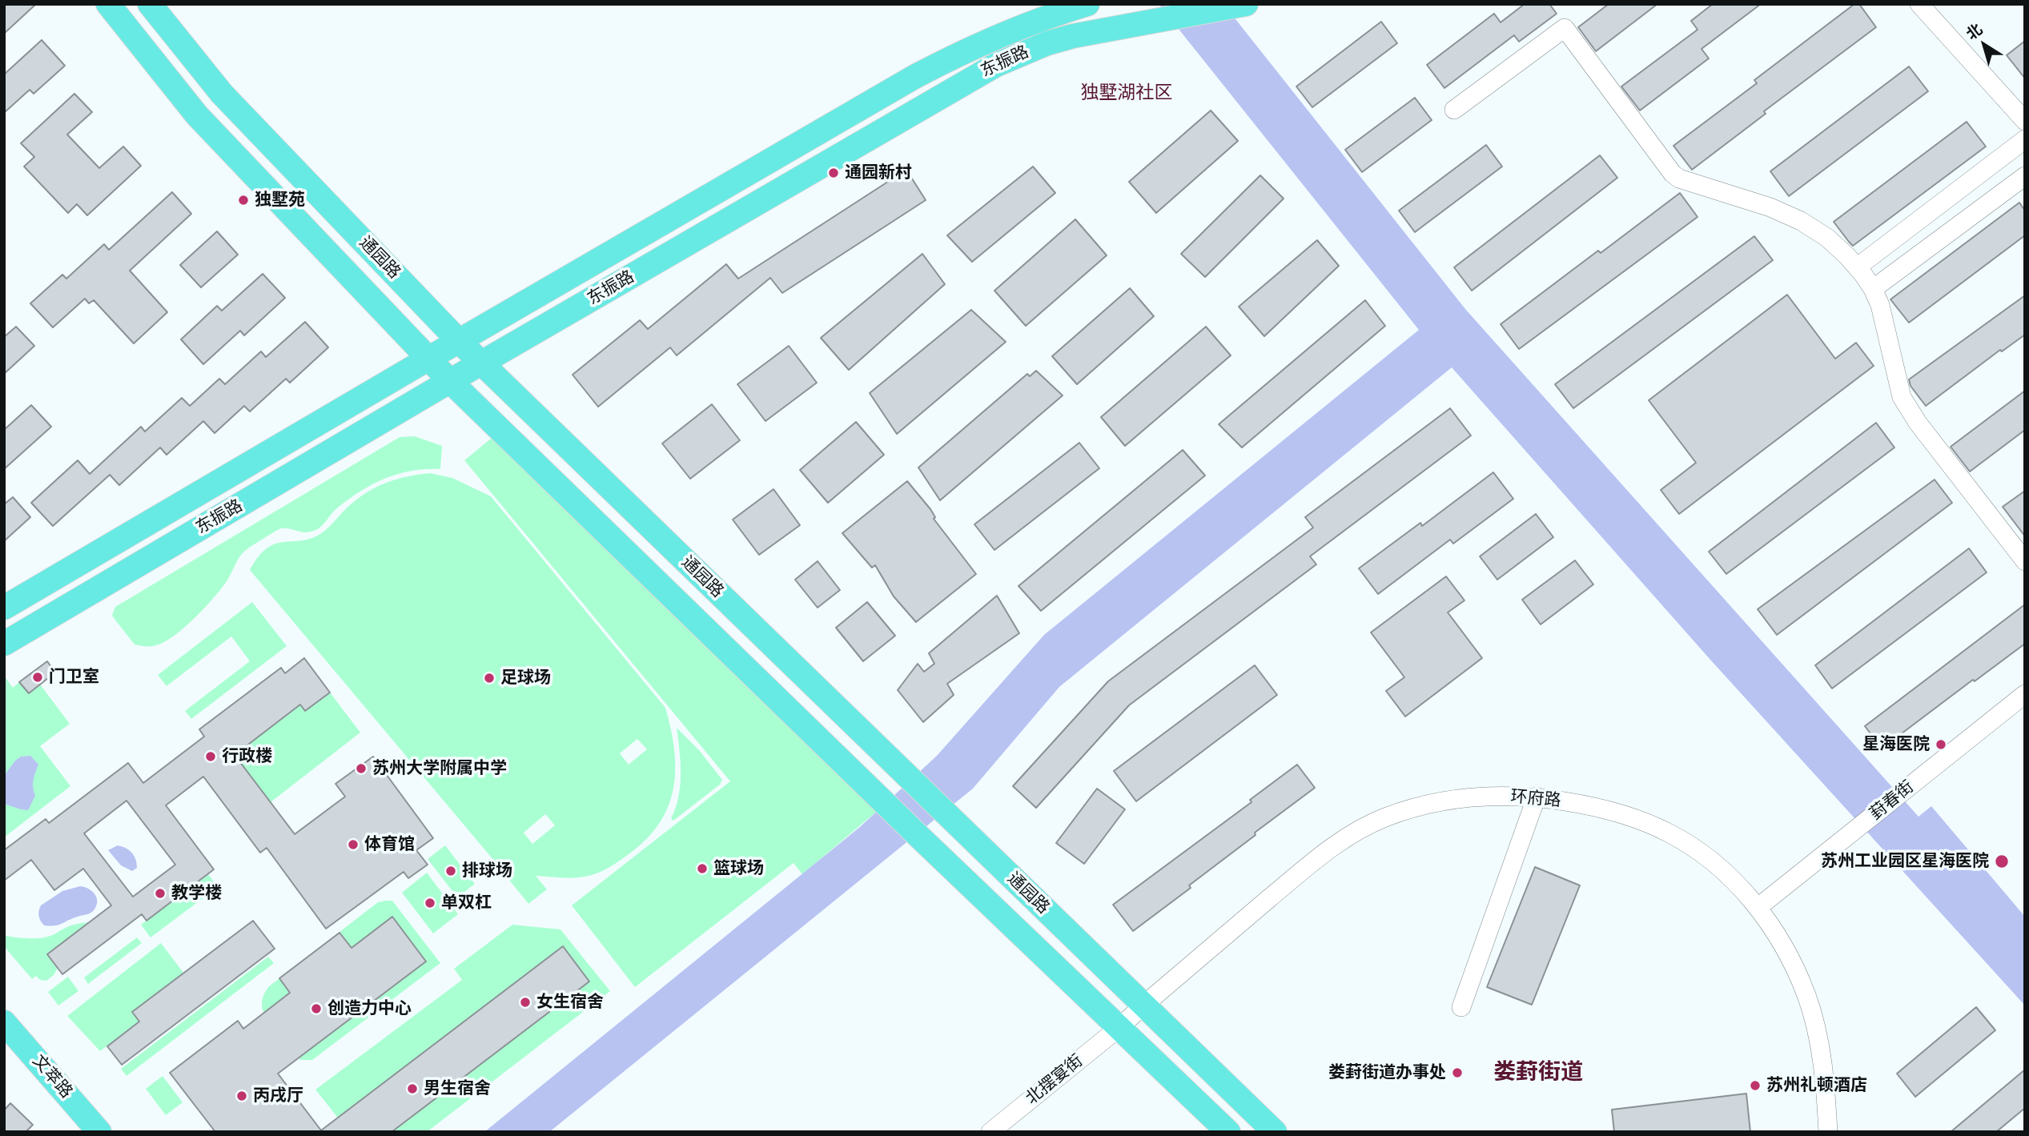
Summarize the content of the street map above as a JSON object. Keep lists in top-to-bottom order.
{
  "streets": {
    "main road": ["东振路", "通园路", "文萃路"],
    "street": ["环府路", "葑春街", "北摆宴街"]
  },
  "crossings": [
    ["东振路", "通园路"],
    ["通园路", "环府路"],
    ["通园路", "北摆宴街"],
    ["环府路", "葑春街"],
    ["环府路", "北摆宴街"]
  ],
  "districts": ["独墅湖社区", "娄葑街道"],
  "places": [
    "通园新村",
    "独墅苑",
    "门卫室",
    "足球场",
    "星海医院",
    "行政楼",
    "苏州大学附属中学",
    "体育馆",
    "苏州工业园区星海医院",
    "篮球场",
    "排球场",
    "教学楼",
    "单双杠",
    "女生宿舍",
    "创造力中心",
    "娄葑街道办事处",
    "苏州礼顿酒店",
    "男生宿舍",
    "丙戌厅"
  ],
  "north": "top left"
}
